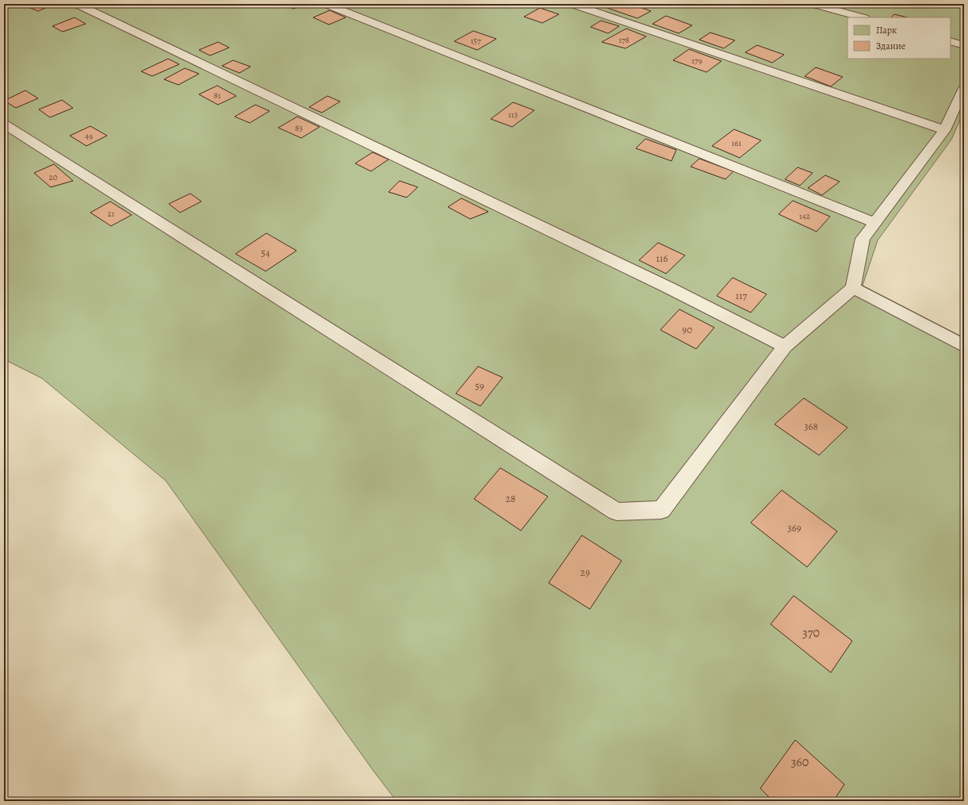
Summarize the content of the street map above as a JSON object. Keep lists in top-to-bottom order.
{
  "house_numbers": [
    "178",
    "157",
    "179",
    "81",
    "113",
    "83",
    "49",
    "161",
    "20",
    "21",
    "142",
    "54",
    "116",
    "117",
    "90",
    "59",
    "368",
    "28",
    "369",
    "29",
    "370",
    "360"
  ],
  "legend": ["Парк", "Здание"]
}
